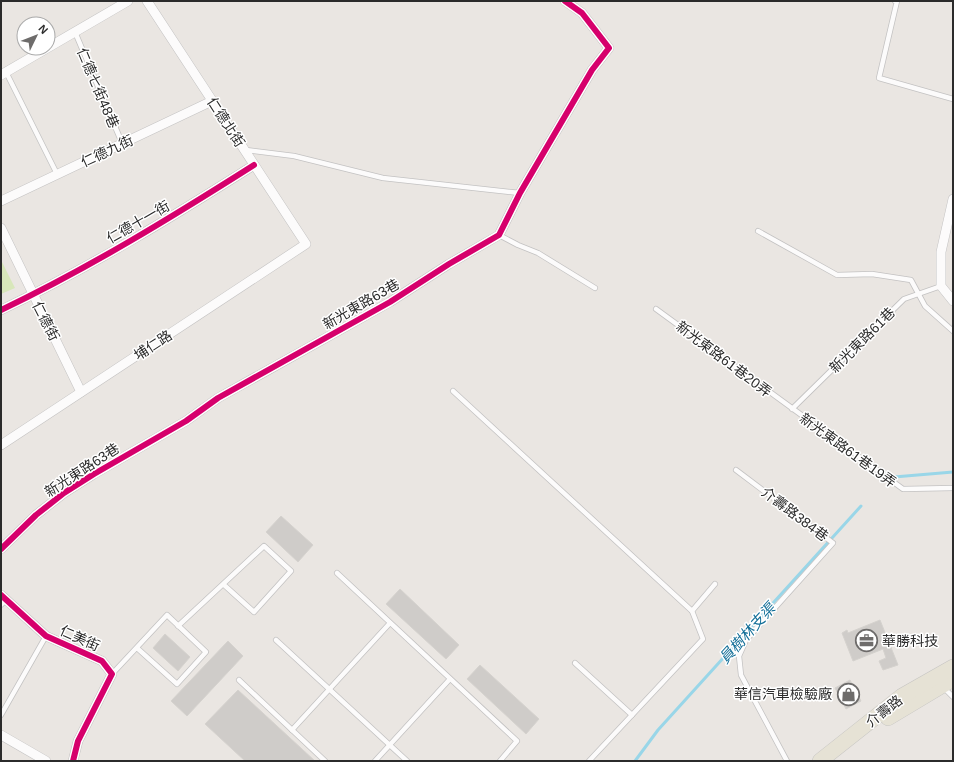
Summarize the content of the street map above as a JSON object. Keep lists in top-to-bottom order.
{
  "streets": {
    "main road": ["介壽路"],
    "street": [
      "仁德北街",
      "仁德九街",
      "仁德十一街",
      "新光東路63巷",
      "仁德街",
      "埔仁路",
      "仁美街"
    ],
    "lane": [
      "仁德七街48巷",
      "新光東路61巷",
      "新光東路61巷20弄",
      "新光東路61巷19弄",
      "介壽路384巷"
    ]
  },
  "crossings": [
    ["仁德七街48巷", "仁德九街"],
    ["仁德北街", "仁德九街"],
    ["仁德北街", "仁德十一街"],
    ["仁德北街", "埔仁路"],
    ["仁德十一街", "仁德街"],
    ["仁德街", "埔仁路"],
    ["新光東路61巷", "新光東路61巷20弄"],
    ["新光東路61巷", "新光東路61巷19弄"],
    ["新光東路61巷20弄", "新光東路61巷19弄"]
  ],
  "water": ["員樹林支渠"],
  "places": {
    "office": ["華勝科技"],
    "shop": ["華信汽車檢驗廠"]
  },
  "north": "top right"
}
